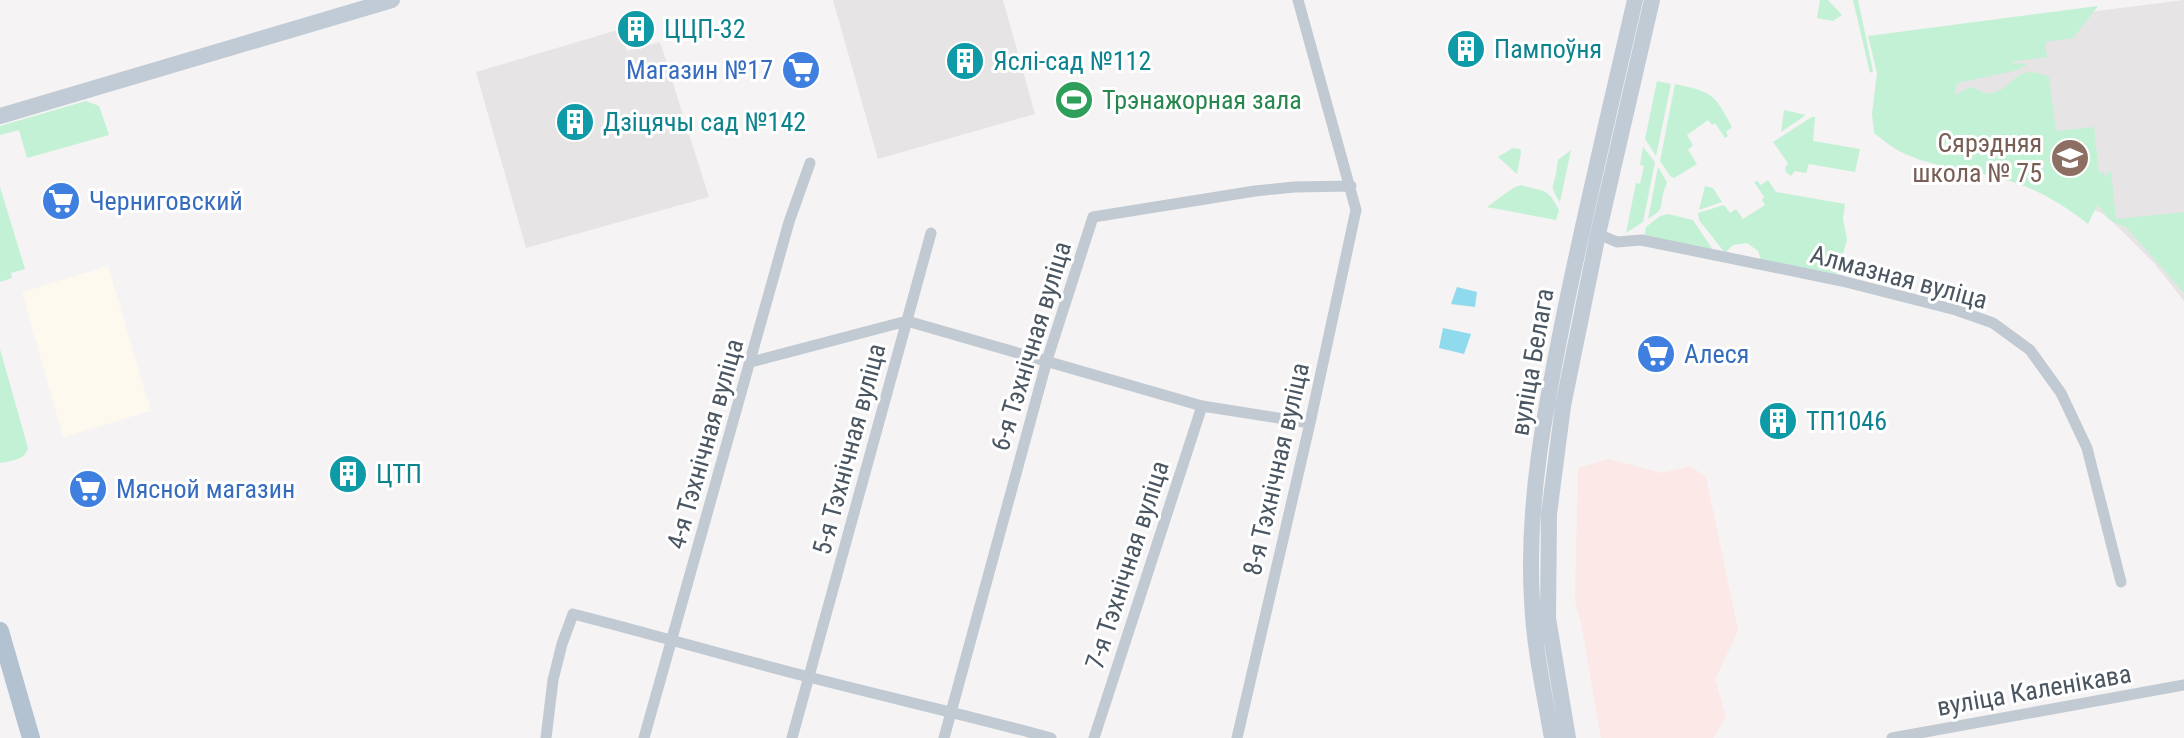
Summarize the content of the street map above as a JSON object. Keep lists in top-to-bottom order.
{
  "streets": {
    "street": [
      "Алмазная вуліца",
      "6-я Тэхнічная вуліца",
      "вуліца Белага",
      "4-я Тэхнічная вуліца",
      "5-я Тэхнічная вуліца",
      "8-я Тэхнічная вуліца",
      "7-я Тэхнічная вуліца",
      "вуліца Каленікава"
    ]
  },
  "crossings": [
    ["Алмазная вуліца", "вуліца Белага"],
    ["6-я Тэхнічная вуліца", "8-я Тэхнічная вуліца"]
  ],
  "places": {
    "building": [
      "ЦЦП-32",
      "Пампоўня",
      "Яслі-сад №112",
      "Дзіцячы сад №142",
      "ТП1046",
      "ЦТП"
    ],
    "supermarket": [
      "Магазин №17",
      "Черниговский",
      "Алеся",
      "Мясной магазин"
    ],
    "sports": ["Трэнажорная зала"],
    "school or university": ["Сярэдняя школа № 75"]
  }
}
